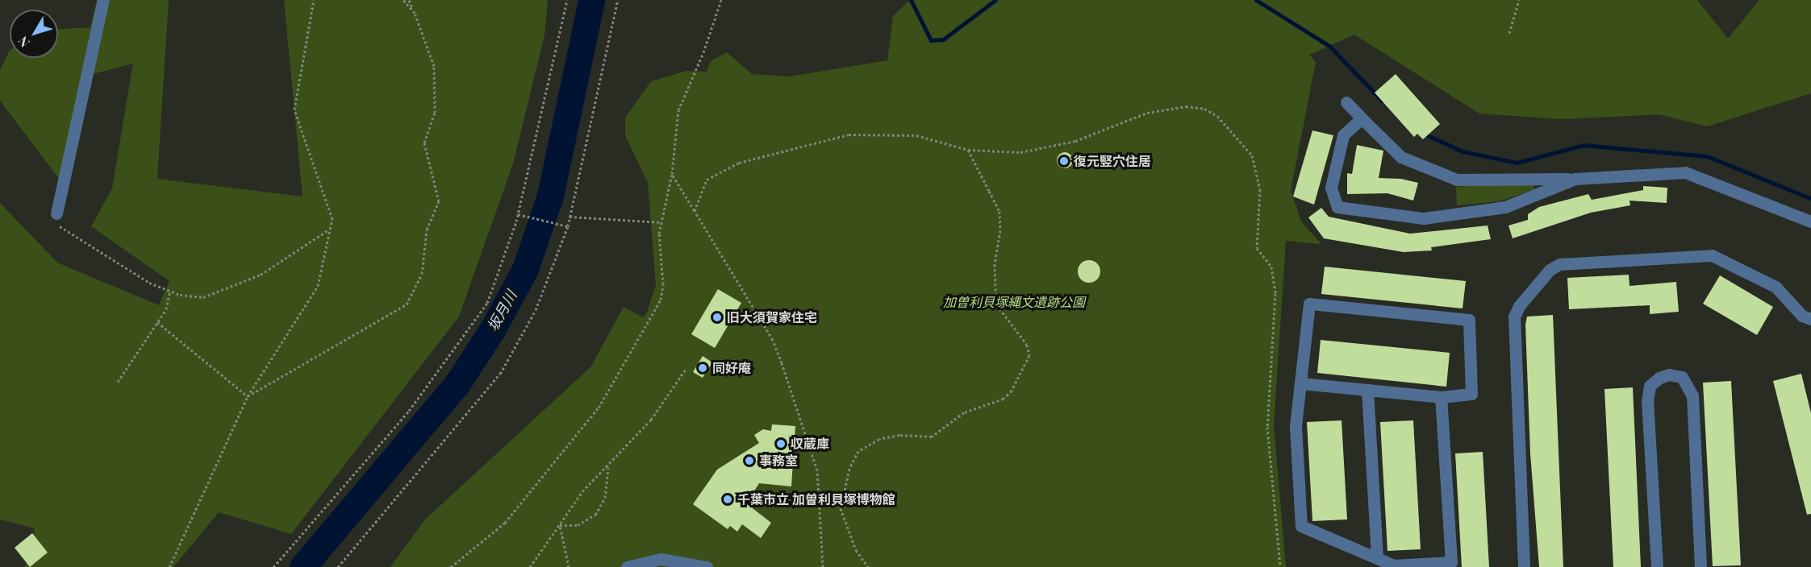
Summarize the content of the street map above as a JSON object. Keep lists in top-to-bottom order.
{
  "water": ["坂月川"],
  "parks": ["加曽利貝塚縄文遺跡公園"],
  "places": [
    "復元竪穴住居",
    "旧大須賀家住宅",
    "同好庵",
    "収蔵庫",
    "事務室",
    "千葉市立 加曽利貝塚博物館"
  ],
  "north": "bottom left"
}
